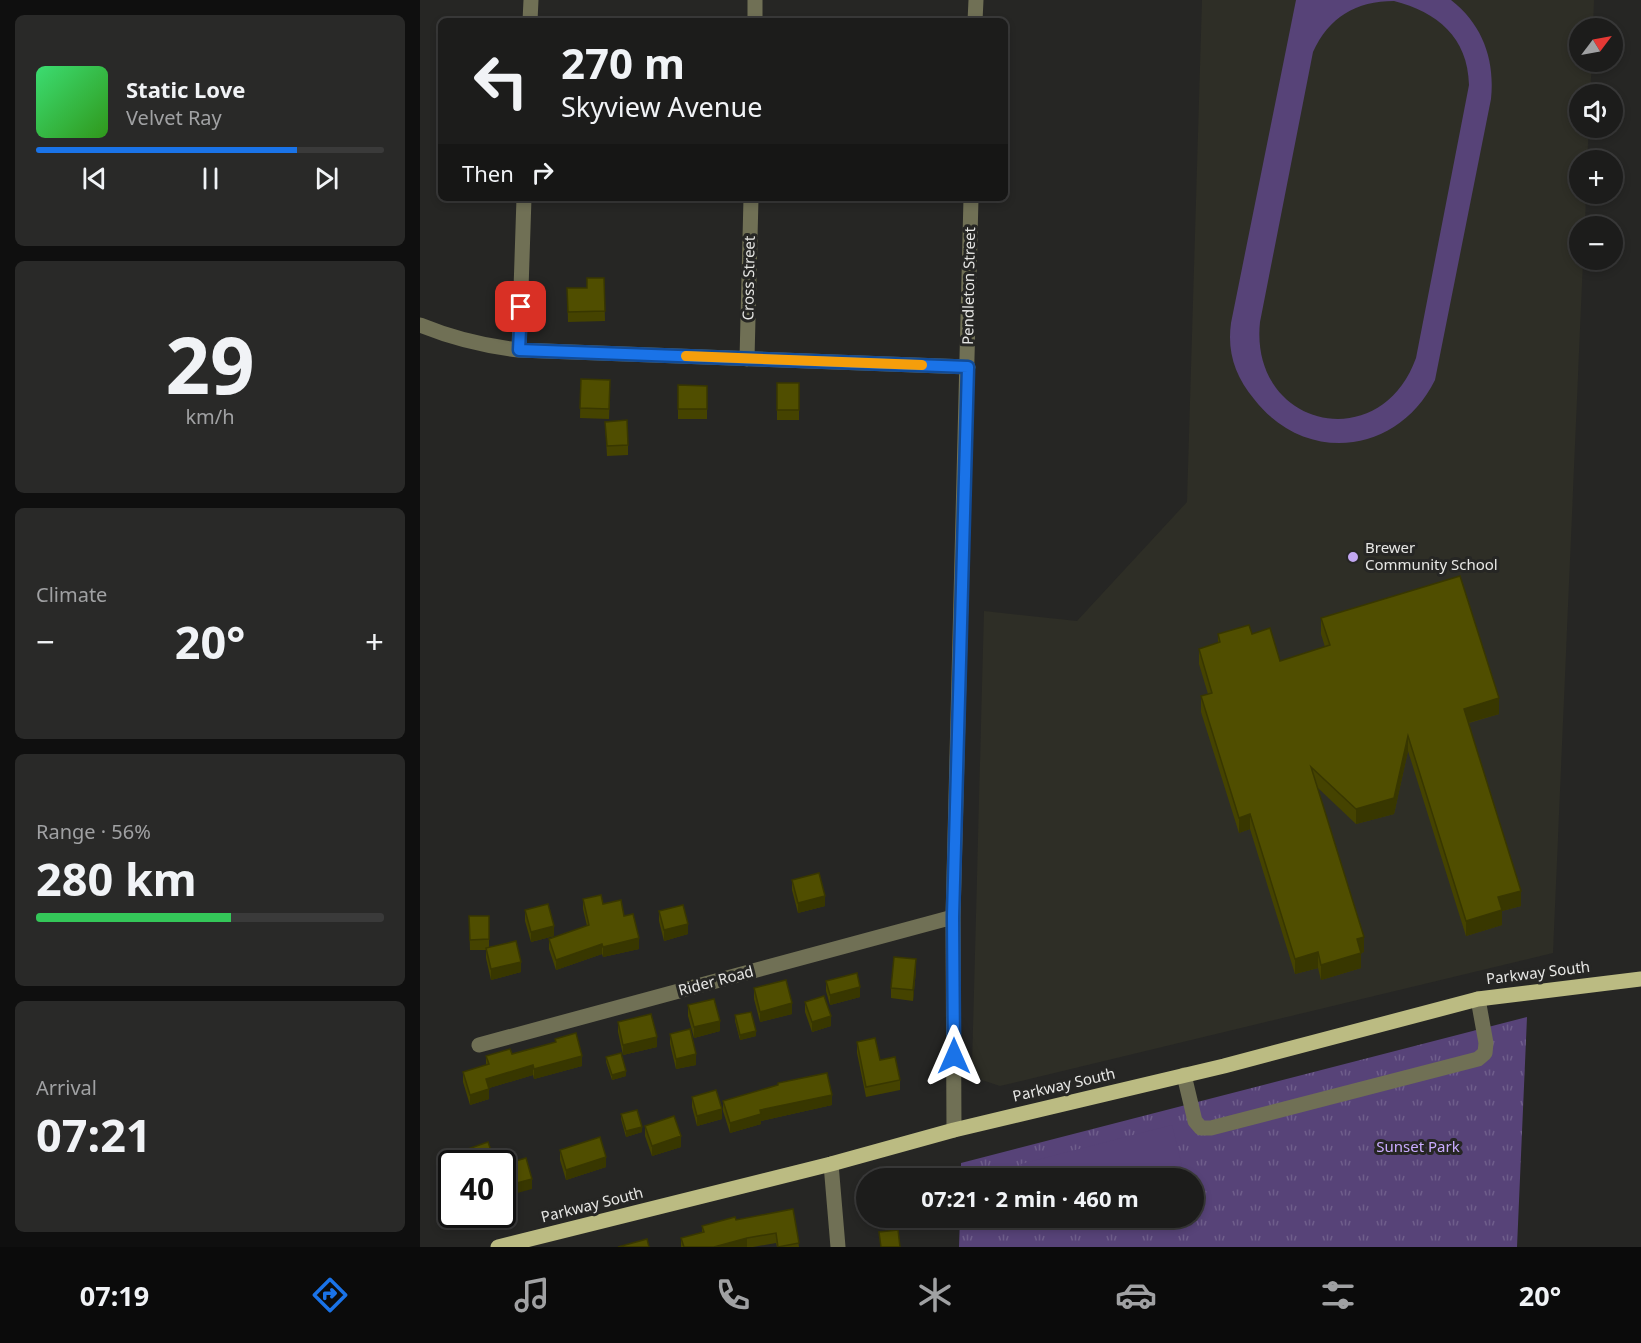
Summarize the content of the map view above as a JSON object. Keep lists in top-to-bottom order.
{
  "streets": {
    "main road": ["Parkway South"],
    "street": ["Cross Street", "Pendleton Street", "Rider Road"]
  },
  "crossings": [
    ["Pendleton Street", "Parkway South"],
    ["Pendleton Street", "Rider Road"]
  ],
  "parks": ["Sunset Park"],
  "places": ["Brewer Community School"],
  "north": "top right",
  "page": {
    "map_buttons": ["+", "−"],
    "turn": ["270 m", "Skyview Avenue"],
    "song": ["Static Love", "Velvet Ray"],
    "then": "Then",
    "tile": [
      ["29", "km/h"],
      "Climate",
      ["Range · 56%", "280 km"],
      ["Arrival", "07:21"]
    ],
    "heat": ["−", "20°", "+"],
    "limit": "40",
    "trip": "07:21 · 2 min · 460 m",
    "tabs": ["07:19", "20°"]
  }
}
